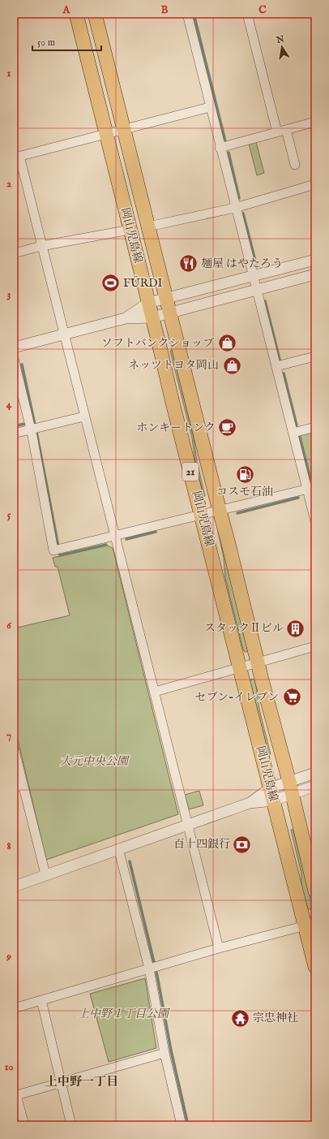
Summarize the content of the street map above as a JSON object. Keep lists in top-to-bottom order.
{
  "streets": {
    "main road": ["岡山児島線", "21"]
  },
  "districts": ["上中野一丁目"],
  "parks": ["大元中央公園", "上中野１丁目公園"],
  "places": {
    "restaurant": ["麺屋 はやたろう"],
    "sports": ["FÜRDI"],
    "shop": ["ソフトバンクショップ", "ネッツトヨタ岡山"],
    "cafe": ["ホンキートンク"],
    "fuel station": ["コスモ石油"],
    "building": ["スタックⅡビル"],
    "supermarket": ["セブン-イレブン"],
    "bank": ["百十四銀行"],
    "temple": ["宗忠神社"]
  },
  "scale_bar": "50 m",
  "north": "top",
  "grid": {
    "columns": ["A", "B", "C"],
    "rows": [
      "1",
      "2",
      "3",
      "4",
      "5",
      "6",
      "7",
      "8",
      "9",
      "10"
    ]
  }
}
